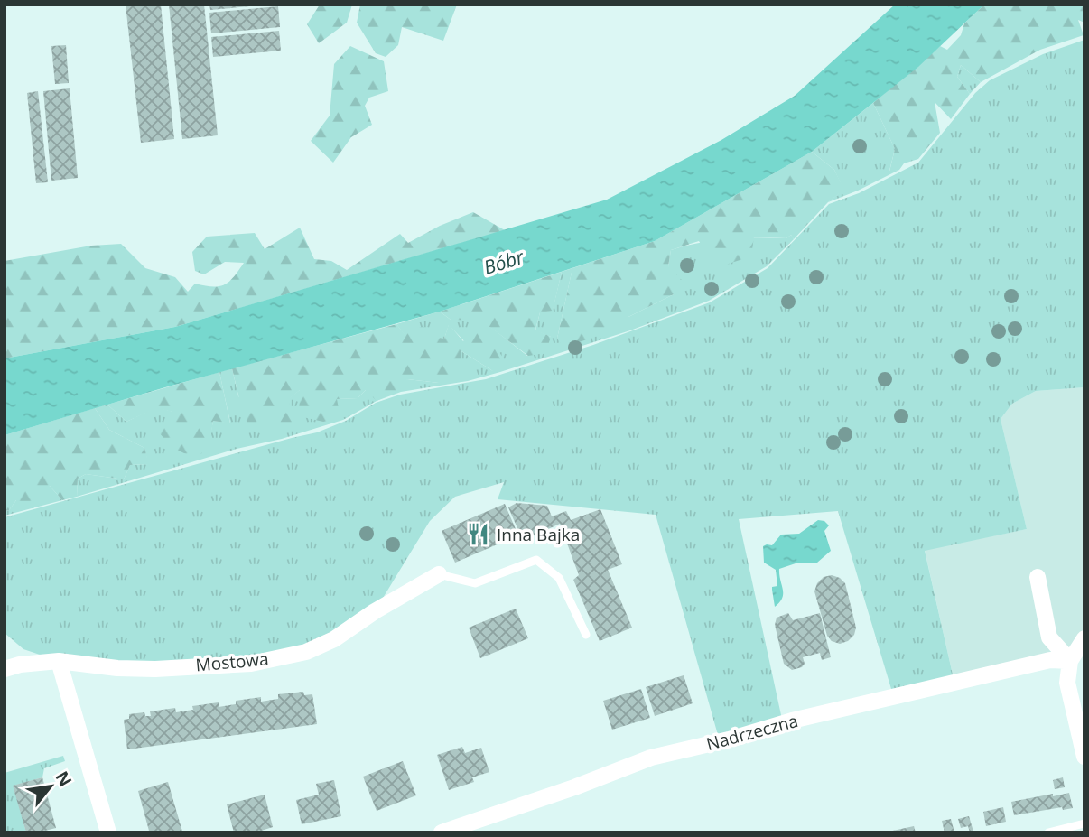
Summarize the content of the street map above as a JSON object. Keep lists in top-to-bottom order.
{
  "streets": {
    "street": ["Mostowa", "Nadrzeczna"]
  },
  "water": ["Bóbr"],
  "places": {
    "restaurant": ["Inna Bajka"]
  },
  "north": "top right"
}
